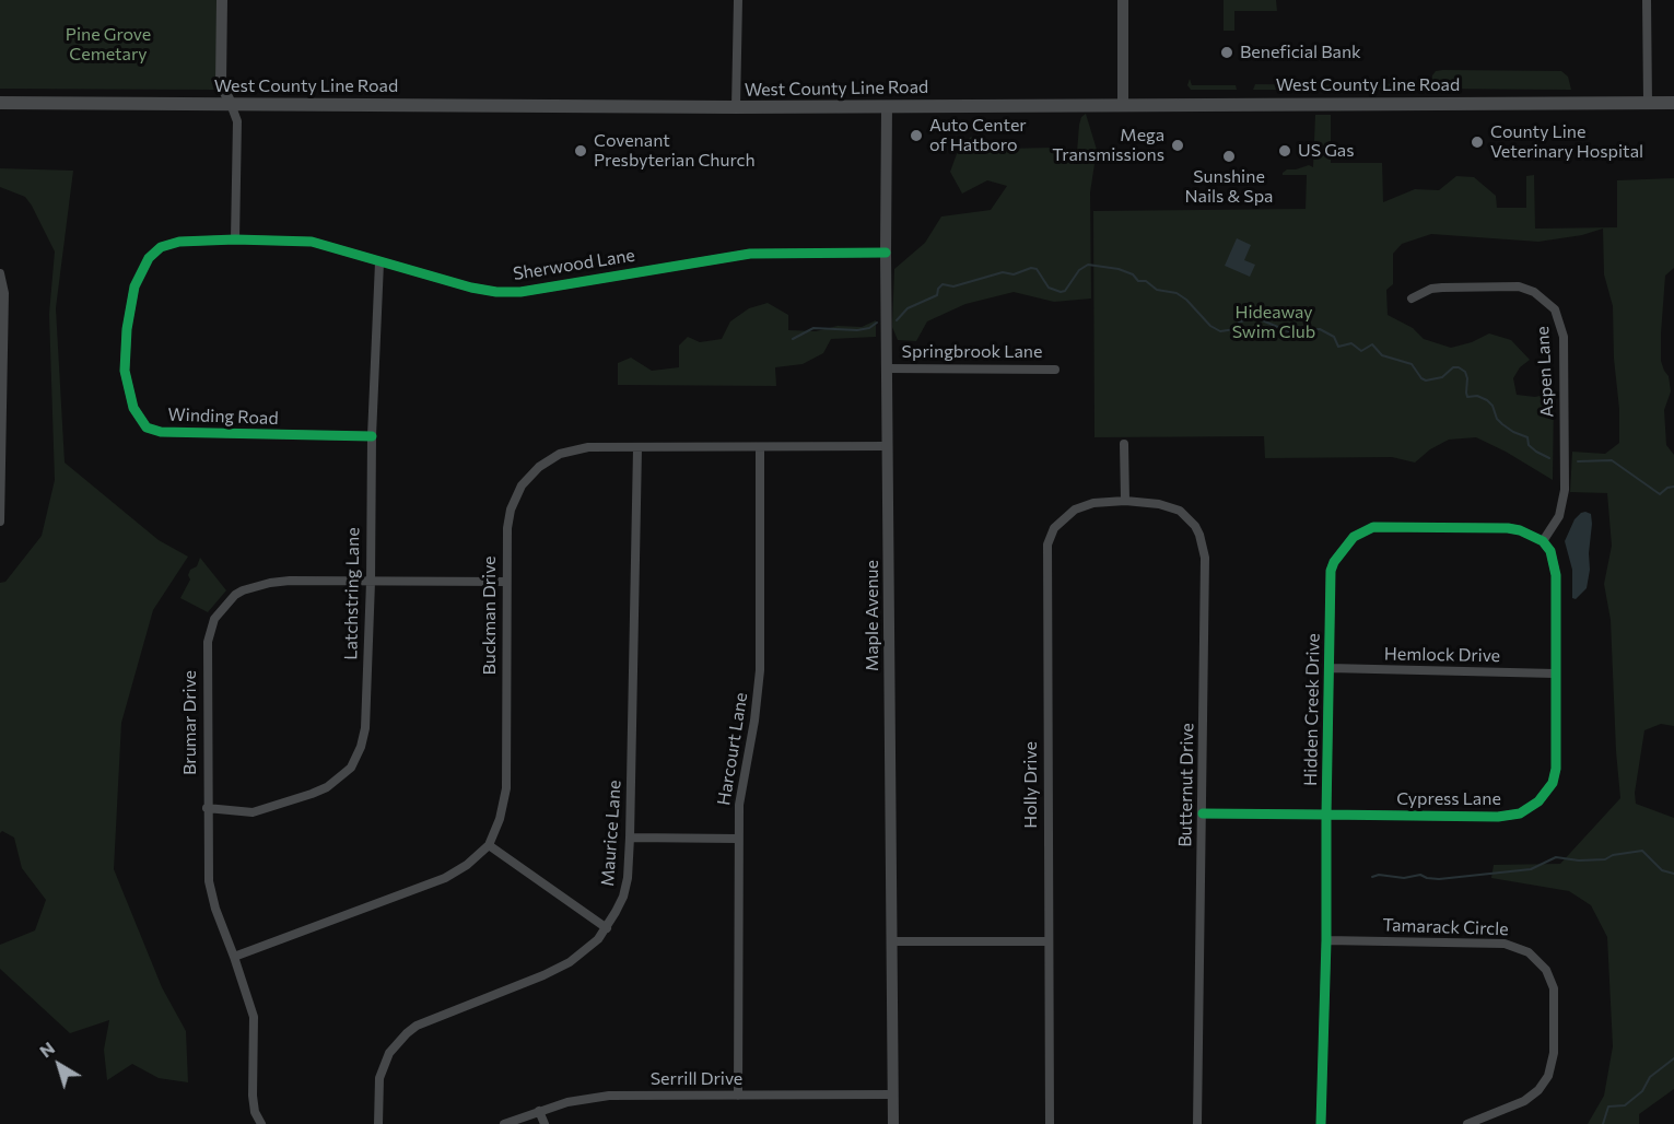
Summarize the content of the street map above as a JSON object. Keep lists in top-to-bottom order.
{
  "streets": {
    "main road": ["West County Line Road"],
    "street": [
      "Sherwood Lane",
      "Springbrook Lane",
      "Aspen Lane",
      "Winding Road",
      "Latchstring Lane",
      "Buckman Drive",
      "Maple Avenue",
      "Hemlock Drive",
      "Hidden Creek Drive",
      "Brumar Drive",
      "Harcourt Lane",
      "Holly Drive",
      "Butternut Drive",
      "Cypress Lane",
      "Maurice Lane",
      "Tamarack Circle",
      "Serrill Drive"
    ]
  },
  "crossings": [
    ["West County Line Road", "Maple Avenue"],
    ["Sherwood Lane", "Winding Road"],
    ["Sherwood Lane", "Latchstring Lane"],
    ["Sherwood Lane", "Maple Avenue"],
    ["Springbrook Lane", "Maple Avenue"],
    ["Aspen Lane", "Hidden Creek Drive"],
    ["Aspen Lane", "Cypress Lane"],
    ["Winding Road", "Latchstring Lane"],
    ["Latchstring Lane", "Brumar Drive"],
    ["Buckman Drive", "Maple Avenue"],
    ["Buckman Drive", "Brumar Drive"],
    ["Buckman Drive", "Harcourt Lane"],
    ["Buckman Drive", "Maurice Lane"],
    ["Maple Avenue", "Serrill Drive"],
    ["Hemlock Drive", "Hidden Creek Drive"],
    ["Hemlock Drive", "Cypress Lane"],
    ["Hidden Creek Drive", "Cypress Lane"],
    ["Hidden Creek Drive", "Tamarack Circle"],
    ["Harcourt Lane", "Serrill Drive"],
    ["Holly Drive", "Butternut Drive"],
    ["Butternut Drive", "Cypress Lane"]
  ],
  "parks": ["Pine Grove Cemetary", "Hideaway Swim Club"],
  "places": [
    "Beneficial Bank",
    "Auto Center of Hatboro",
    "County Line Veterinary Hospital",
    "Mega Transmissions",
    "Covenant Presbyterian Church",
    "US Gas",
    "Sunshine Nails & Spa"
  ],
  "north": "top left"
}
